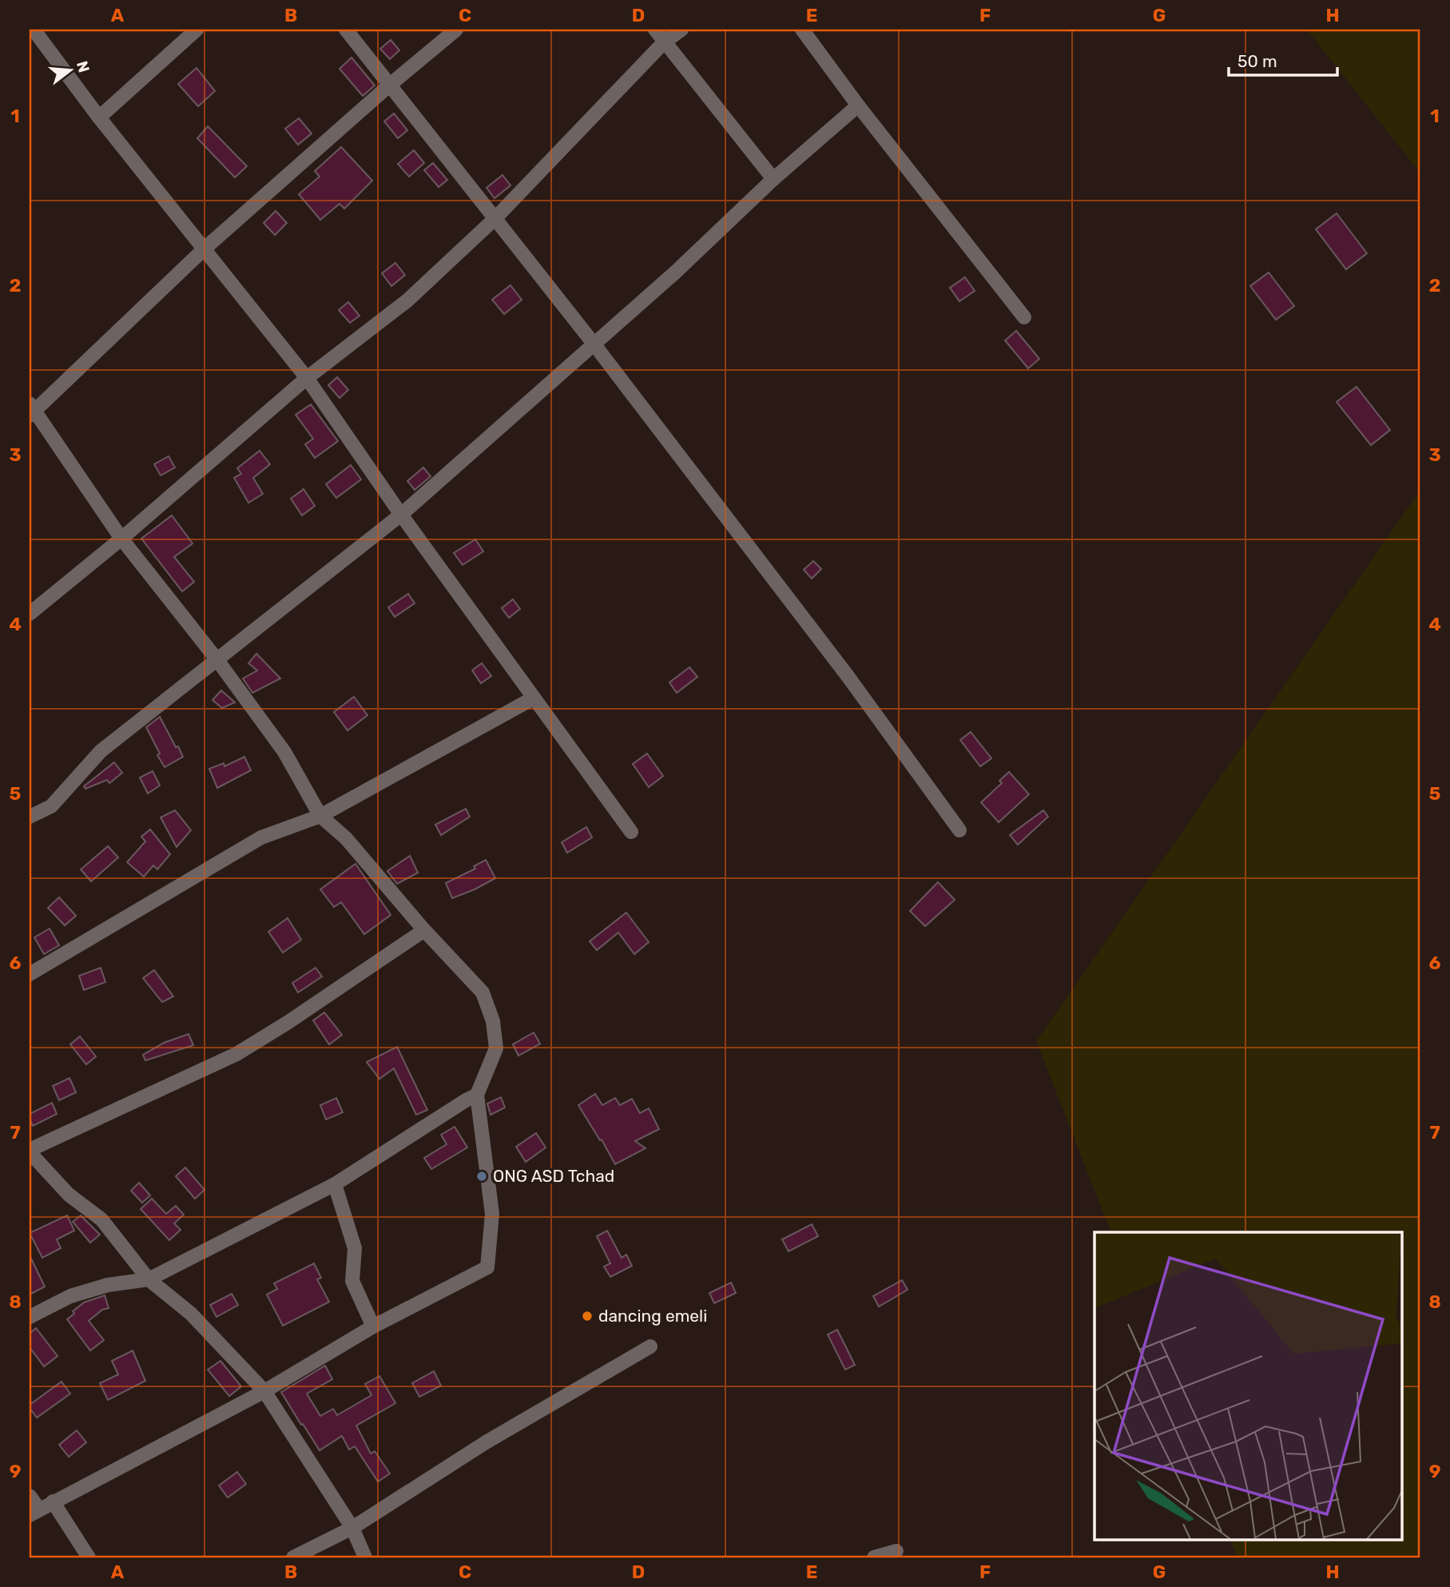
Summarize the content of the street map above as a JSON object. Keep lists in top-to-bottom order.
{
  "places": ["ONG ASD Tchad", "dancing emeli"],
  "scale_bar": "50 m",
  "north": "right",
  "grid": {
    "columns": [
      "A",
      "B",
      "C",
      "D",
      "E",
      "F",
      "G",
      "H"
    ],
    "rows": [
      "1",
      "2",
      "3",
      "4",
      "5",
      "6",
      "7",
      "8",
      "9"
    ]
  }
}
